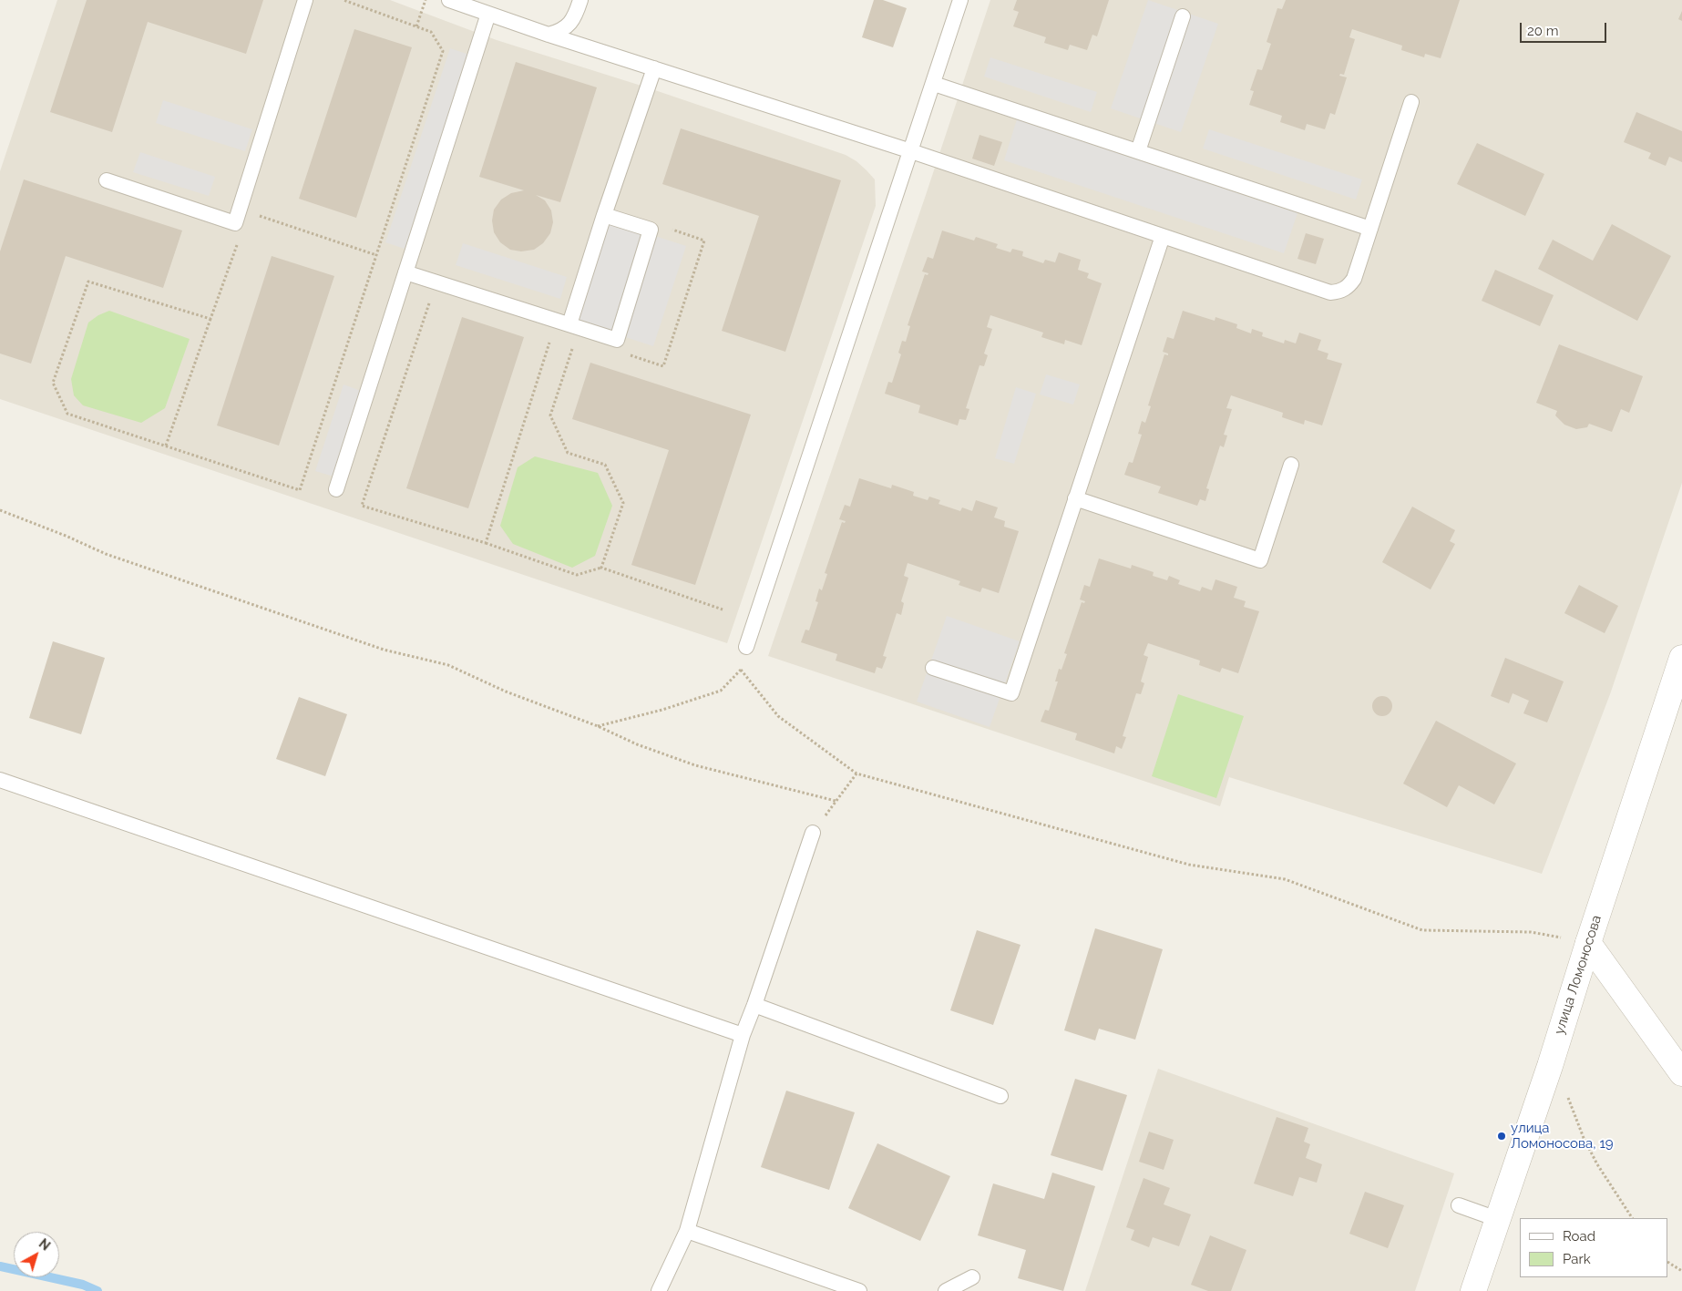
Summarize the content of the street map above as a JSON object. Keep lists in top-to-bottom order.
{
  "streets": {
    "street": ["улица Ломоносова"]
  },
  "places": ["улица Ломоносова, 19"],
  "legend": ["Road", "Park"],
  "scale_bar": "20 m",
  "north": "top right"
}
